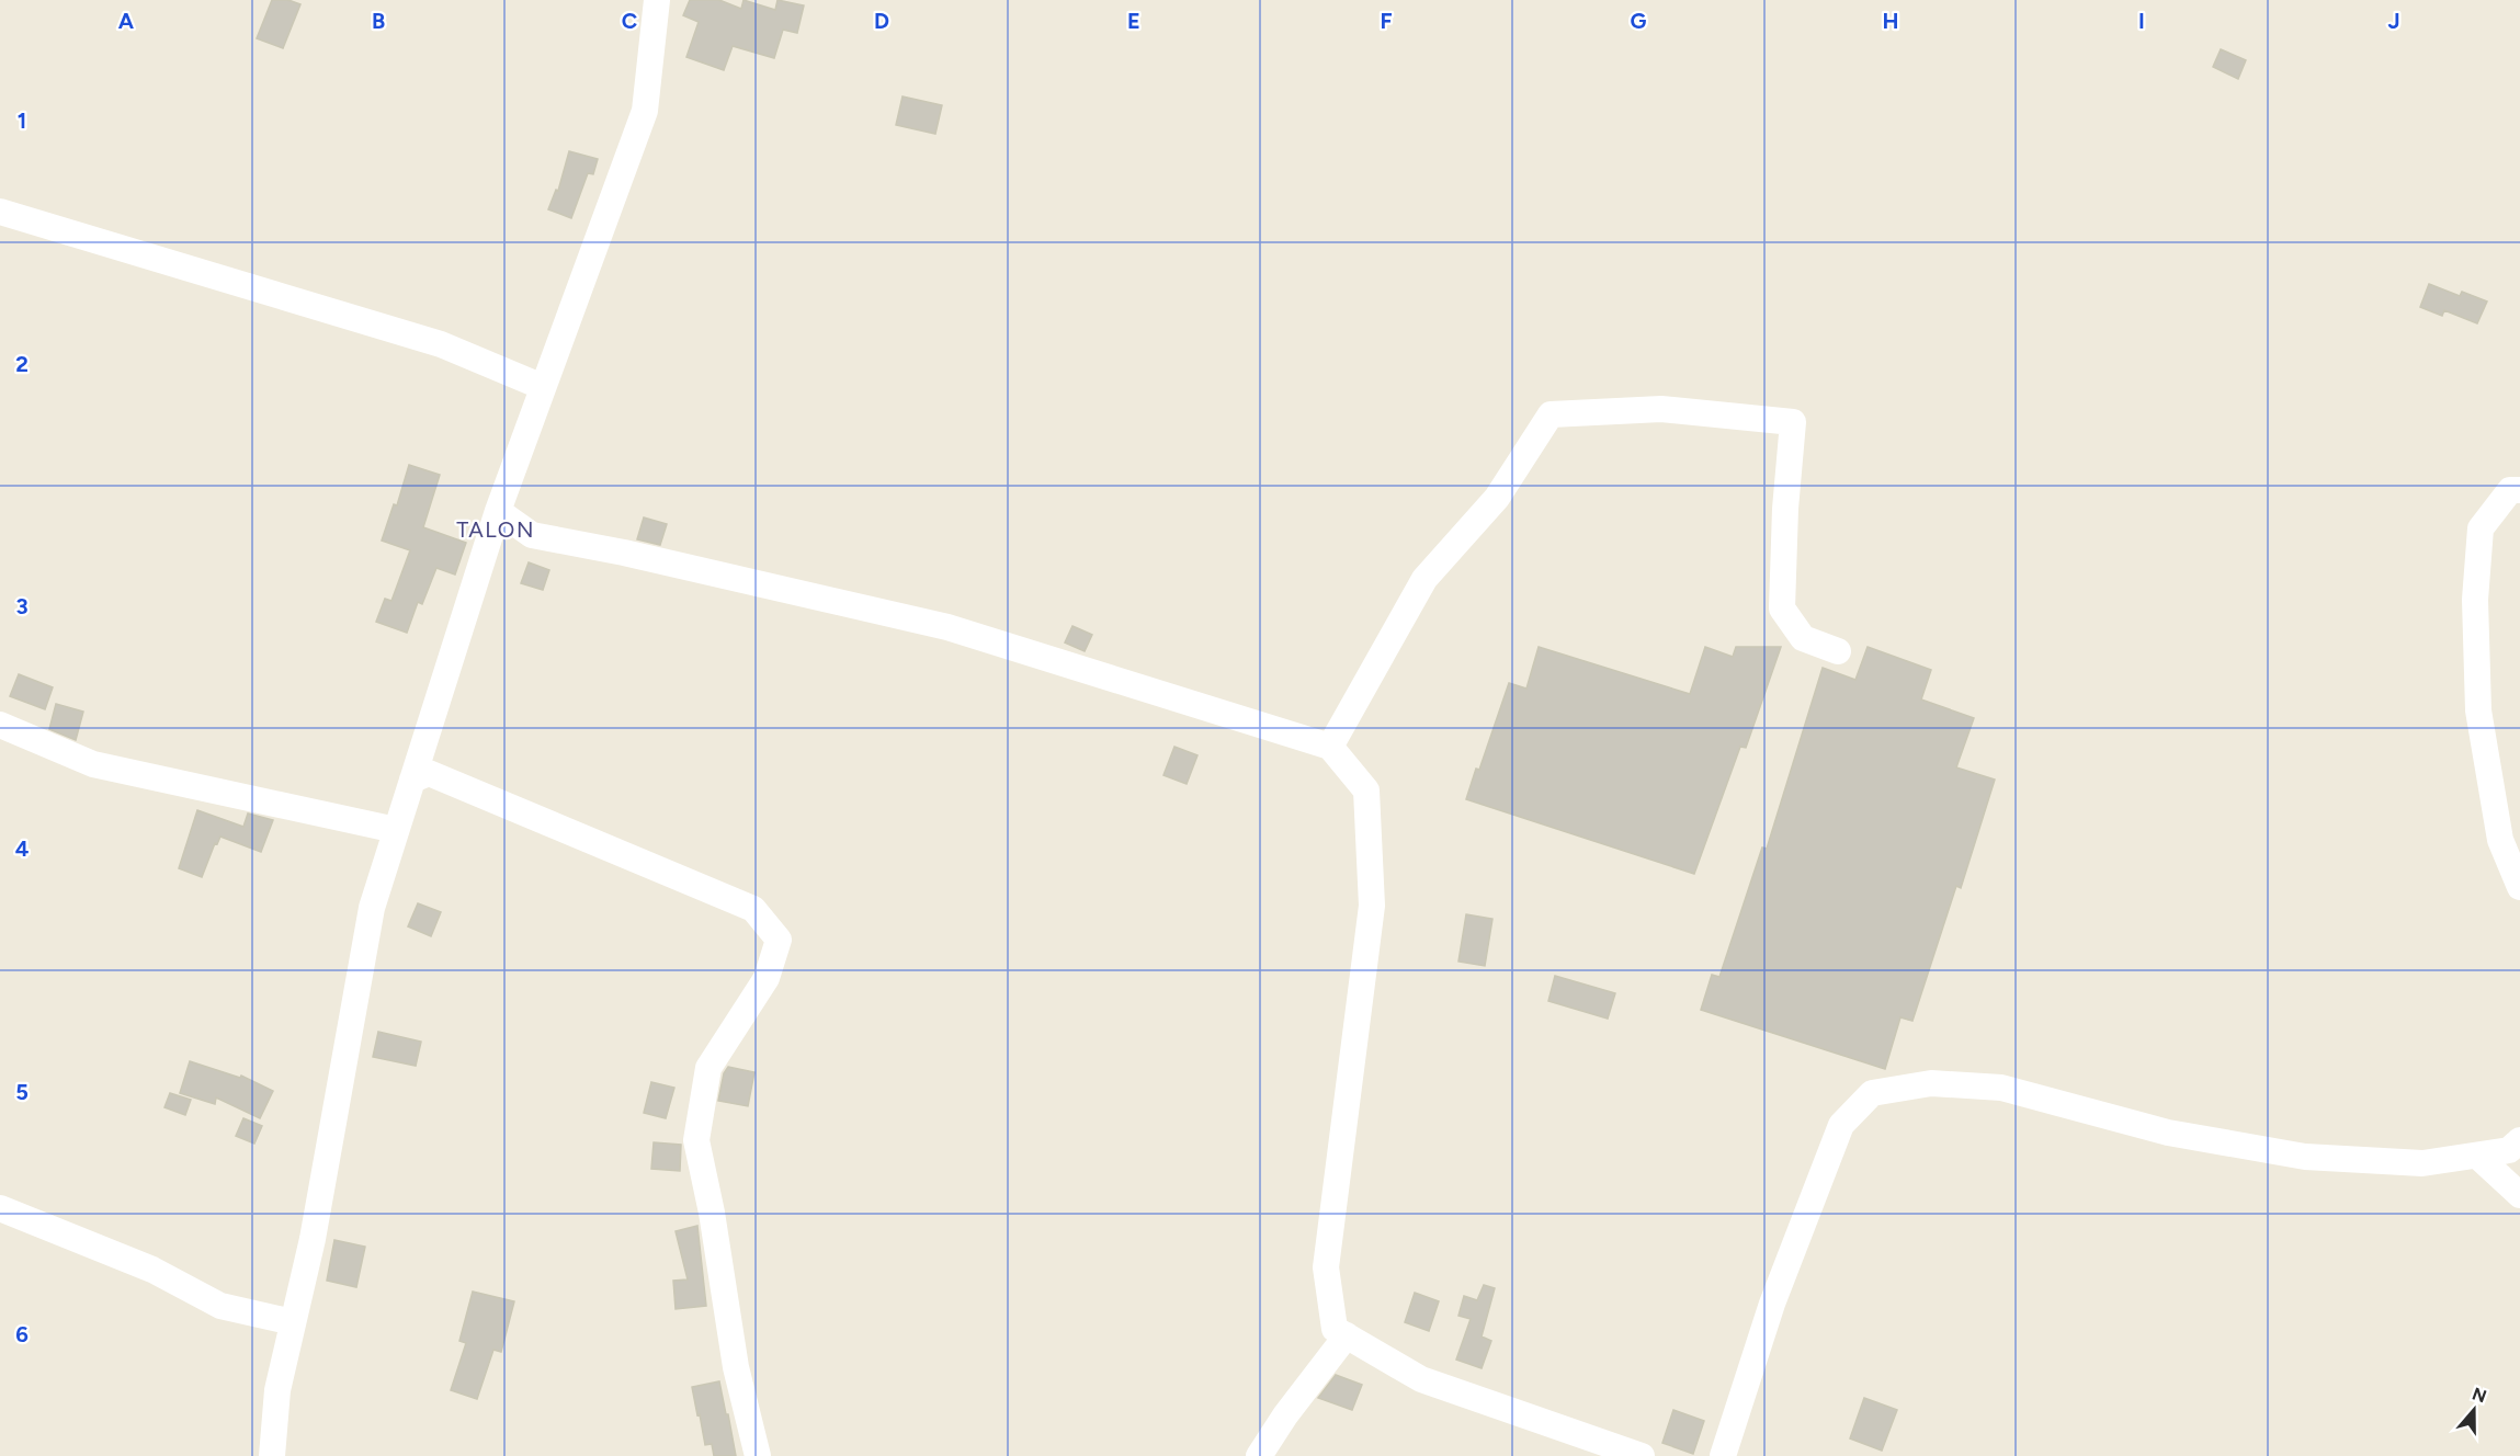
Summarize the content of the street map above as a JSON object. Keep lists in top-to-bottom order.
{
  "districts": ["TALON"],
  "north": "top",
  "grid": {
    "columns": [
      "A",
      "B",
      "C",
      "D",
      "E",
      "F",
      "G",
      "H",
      "I",
      "J"
    ],
    "rows": [
      "1",
      "2",
      "3",
      "4",
      "5",
      "6"
    ]
  }
}
